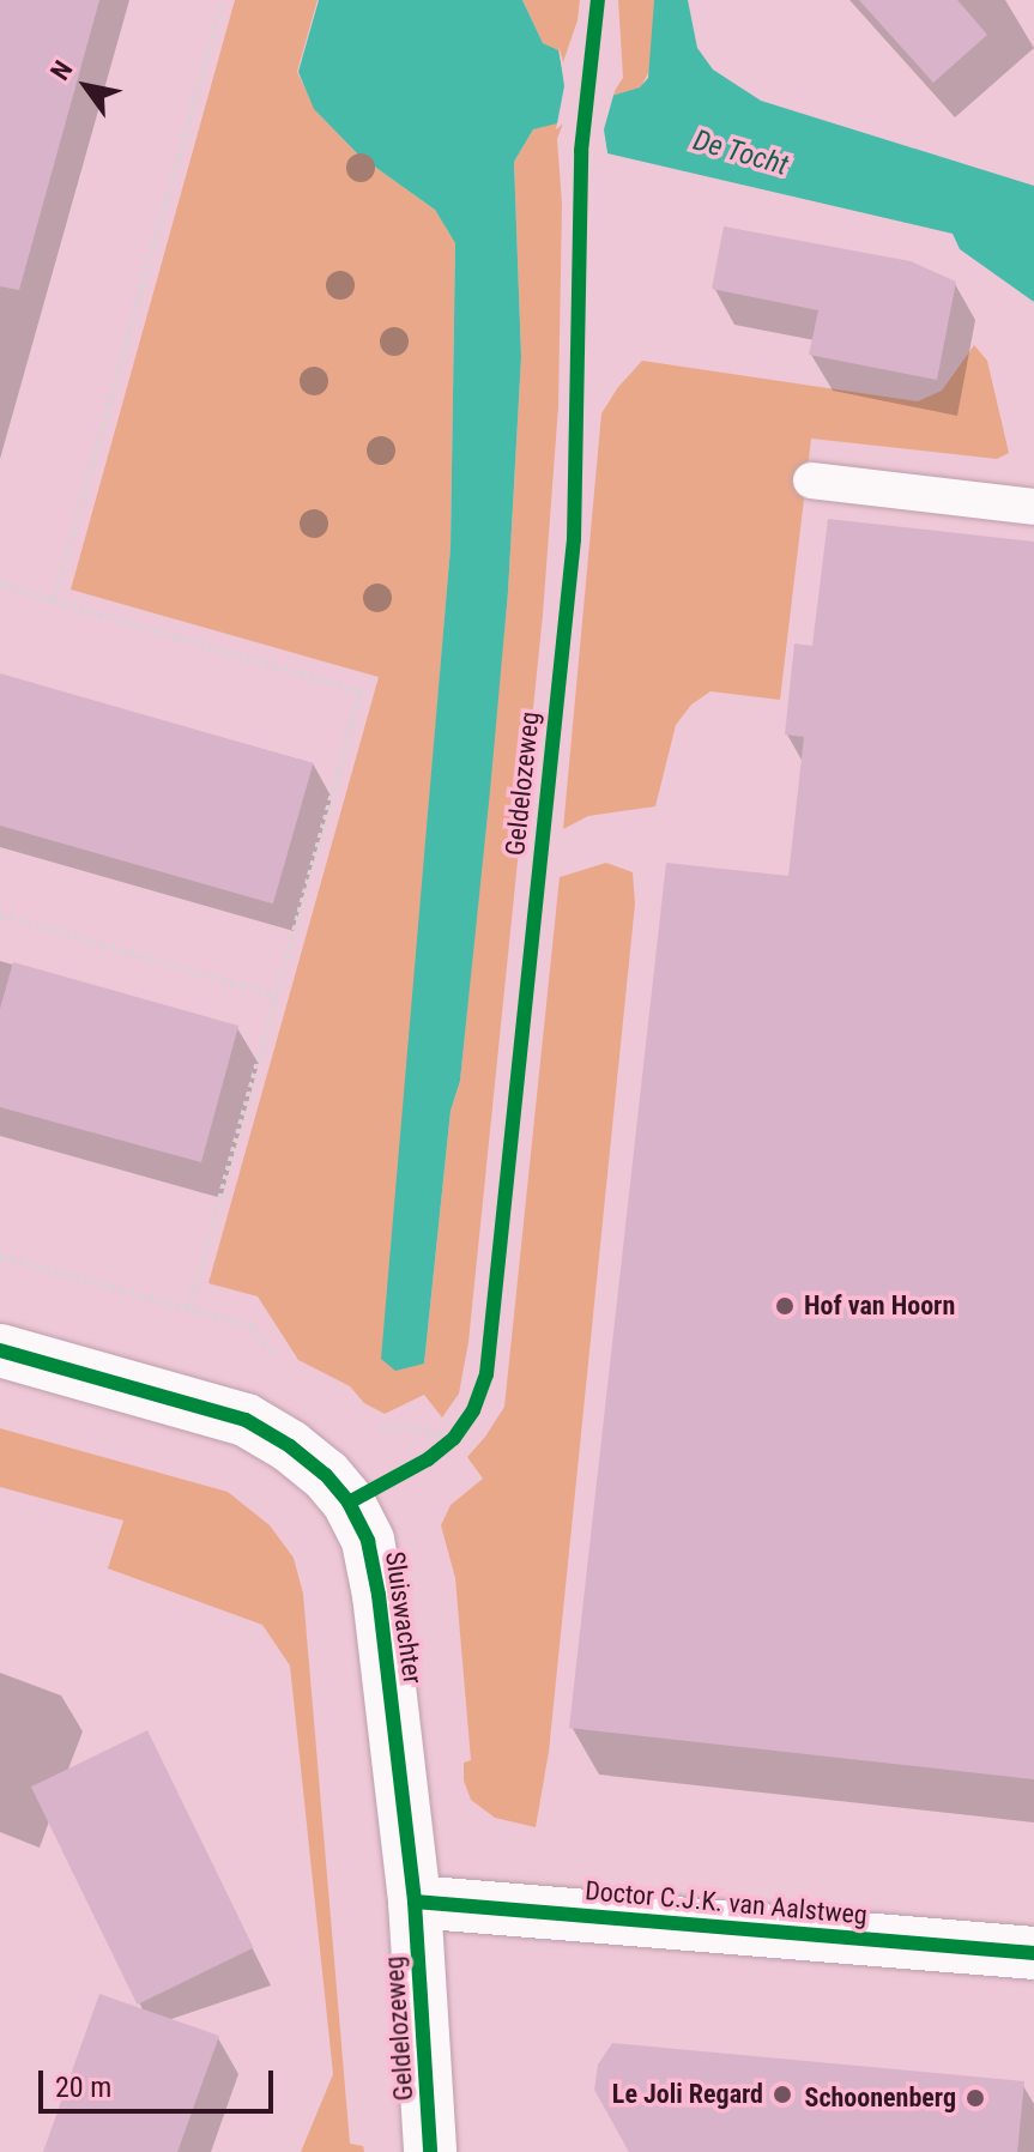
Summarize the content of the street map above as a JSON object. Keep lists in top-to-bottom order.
{
  "streets": {
    "street": ["Geldelozeweg", "Sluiswachter", "Doctor C.J.K. van Aalstweg"]
  },
  "crossings": [
    ["Geldelozeweg", "Sluiswachter"],
    ["Geldelozeweg", "Doctor C.J.K. van Aalstweg"],
    ["Sluiswachter", "Doctor C.J.K. van Aalstweg"]
  ],
  "water": ["De Tocht"],
  "places": ["Hof van Hoorn", "Le Joli Regard", "Schoonenberg"],
  "scale_bar": "20 m",
  "north": "top left"
}
